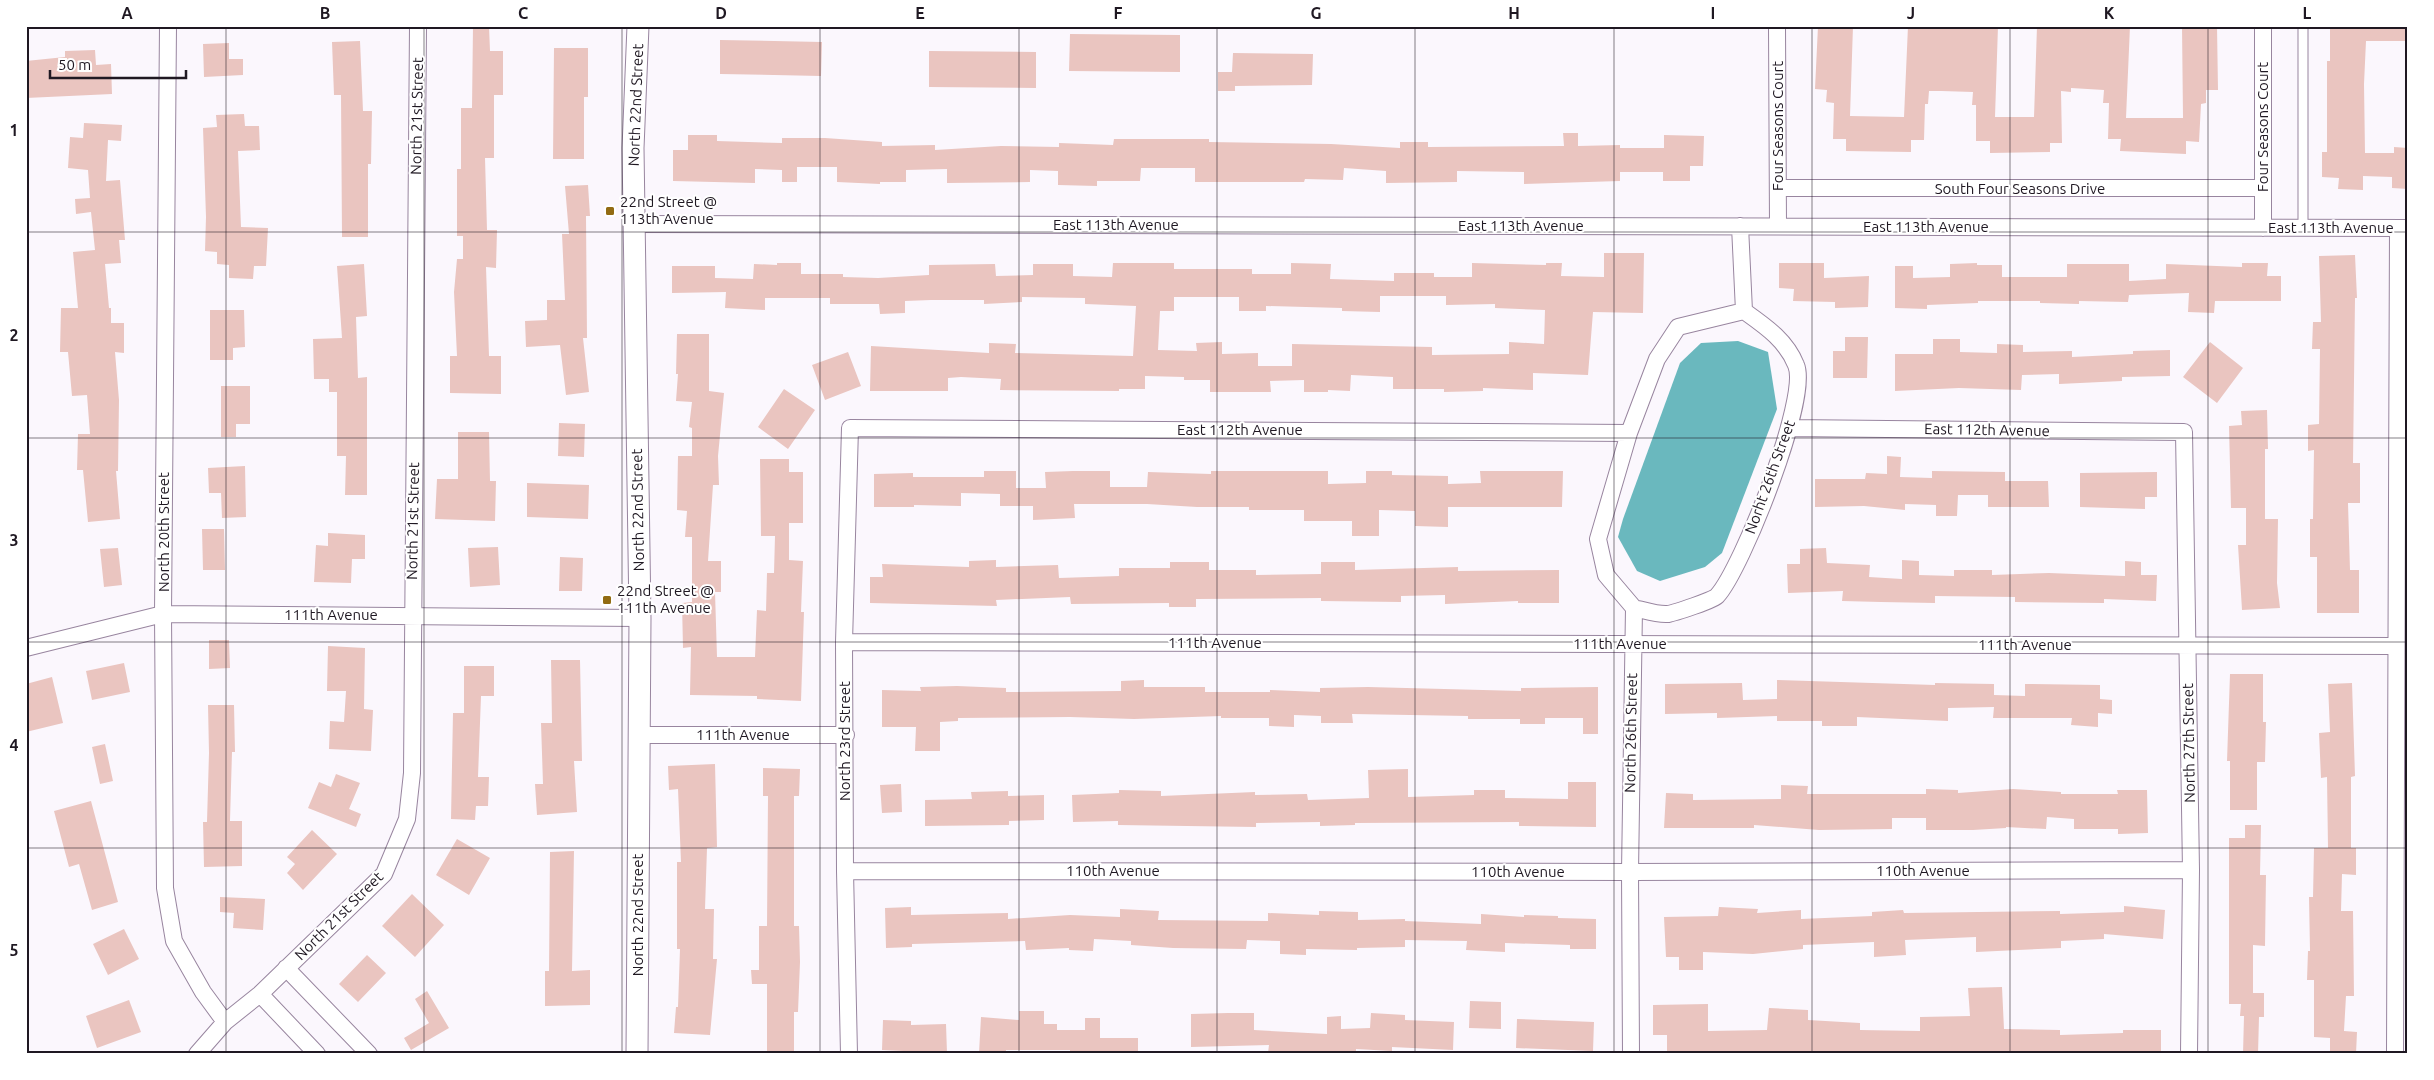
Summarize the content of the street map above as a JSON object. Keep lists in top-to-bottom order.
{
  "streets": {
    "street": [
      "North 22nd Street",
      "North 21st Street",
      "Four Seasons Court",
      "South Four Seasons Drive",
      "East 113th Avenue",
      "East 112th Avenue",
      "Norht 26th Street",
      "North 20th Street",
      "111th Avenue",
      "North 26th Street",
      "North 23rd Street",
      "North 27th Street",
      "110th Avenue"
    ]
  },
  "crossings": [
    ["North 22nd Street", "East 113th Avenue"],
    ["North 22nd Street", "111th Avenue"],
    ["North 21st Street", "North 20th Street"],
    ["North 21st Street", "111th Avenue"],
    ["Four Seasons Court", "South Four Seasons Drive"],
    ["Four Seasons Court", "East 113th Avenue"],
    ["East 112th Avenue", "Norht 26th Street"],
    ["East 112th Avenue", "North 23rd Street"],
    ["East 112th Avenue", "North 27th Street"],
    ["Norht 26th Street", "North 26th Street"],
    ["North 20th Street", "111th Avenue"],
    ["111th Avenue", "North 26th Street"],
    ["111th Avenue", "North 23rd Street"],
    ["111th Avenue", "North 27th Street"],
    ["North 26th Street", "110th Avenue"],
    ["North 23rd Street", "110th Avenue"],
    ["North 27th Street", "110th Avenue"]
  ],
  "places": {
    "transit": ["22nd Street @ 113th Avenue", "22nd Street @ 111th Avenue"]
  },
  "scale_bar": "50 m",
  "grid": {
    "columns": [
      "A",
      "B",
      "C",
      "D",
      "E",
      "F",
      "G",
      "H",
      "I",
      "J",
      "K",
      "L"
    ],
    "rows": [
      "1",
      "2",
      "3",
      "4",
      "5"
    ]
  }
}
